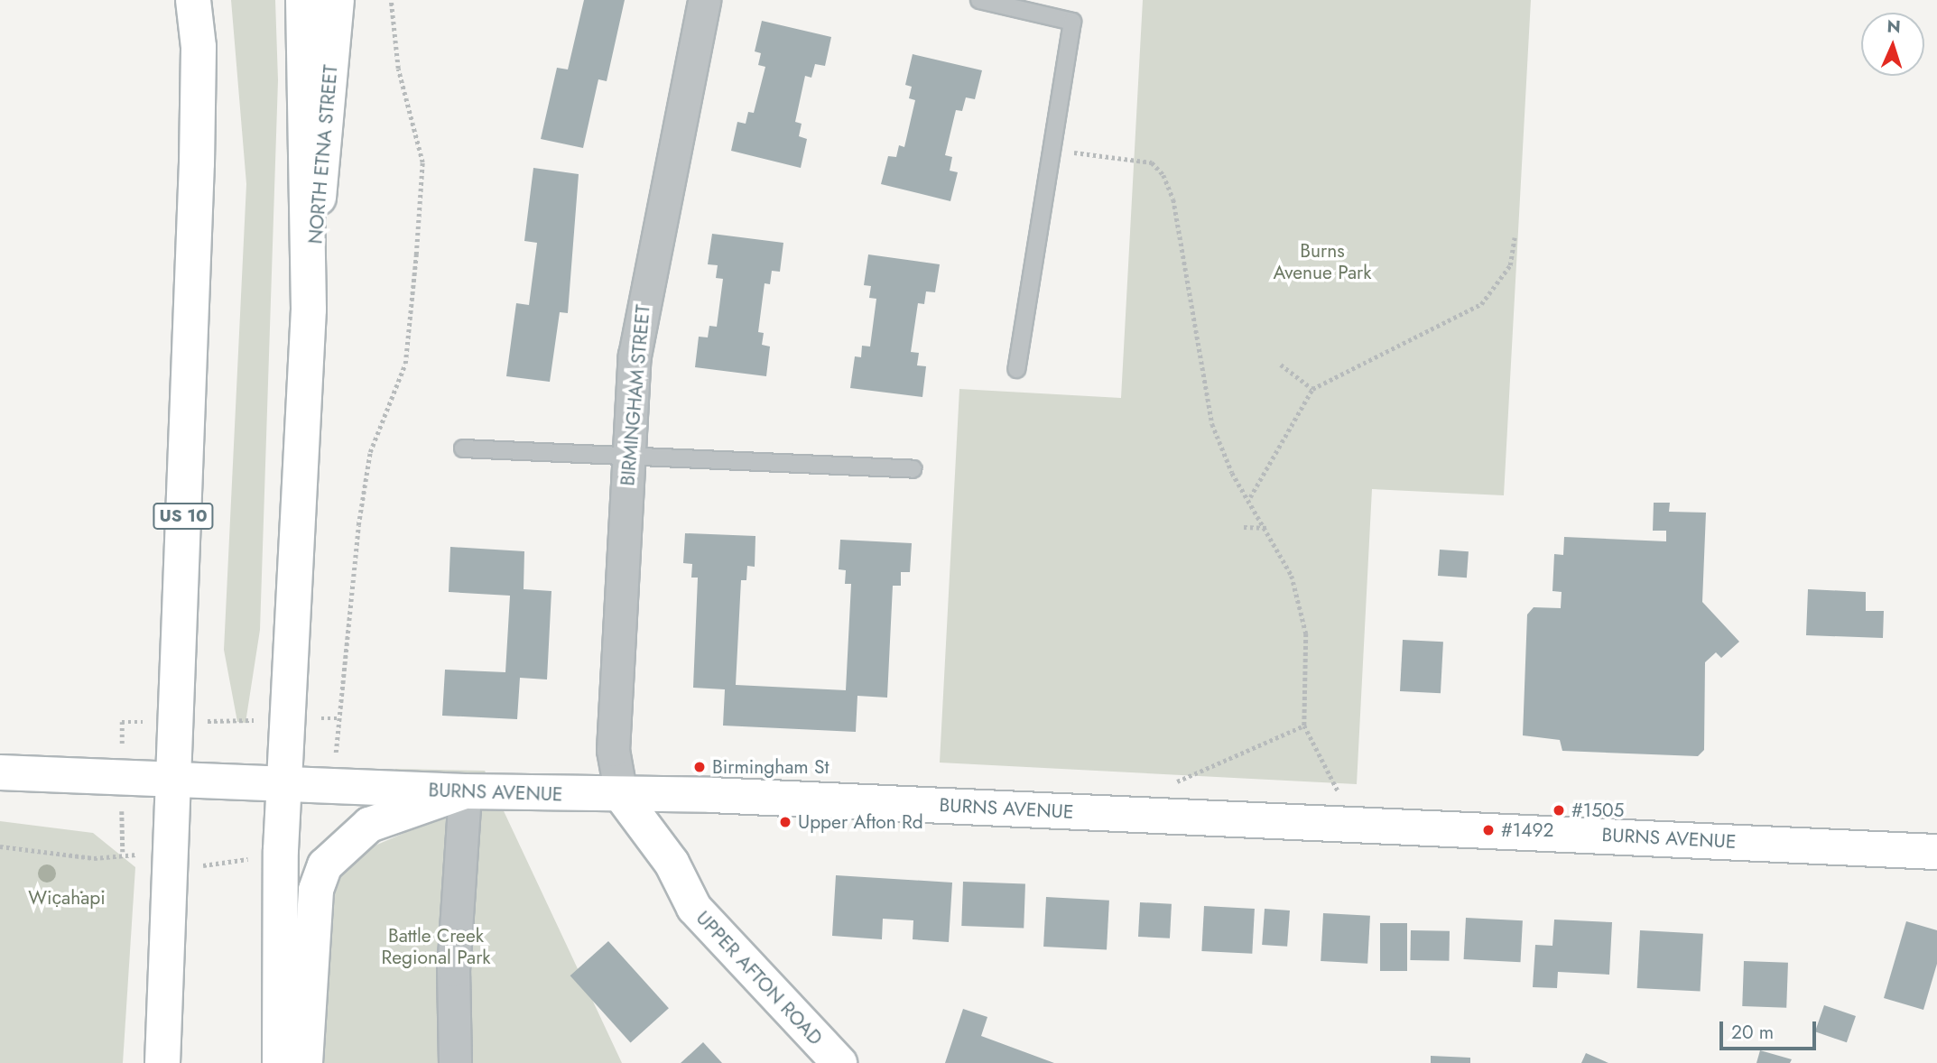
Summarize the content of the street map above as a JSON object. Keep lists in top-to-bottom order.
{
  "streets": {
    "main road": [
      "NORTH ETNA STREET",
      "US 10",
      "BURNS AVENUE",
      "UPPER AFTON ROAD"
    ],
    "street": ["BIRMINGHAM STREET"]
  },
  "crossings": [
    ["BIRMINGHAM STREET", "BURNS AVENUE"],
    ["BIRMINGHAM STREET", "UPPER AFTON ROAD"],
    ["US 10", "BURNS AVENUE"],
    ["BURNS AVENUE", "UPPER AFTON ROAD"]
  ],
  "parks": ["Burns Avenue Park", "Wic̣aḣapi", "Battle Creek Regional Park"],
  "places": [
    "Birmingham St",
    "#1505",
    "Upper Afton Rd",
    "#1492"
  ],
  "scale_bar": "20 m",
  "north": "top"
}
